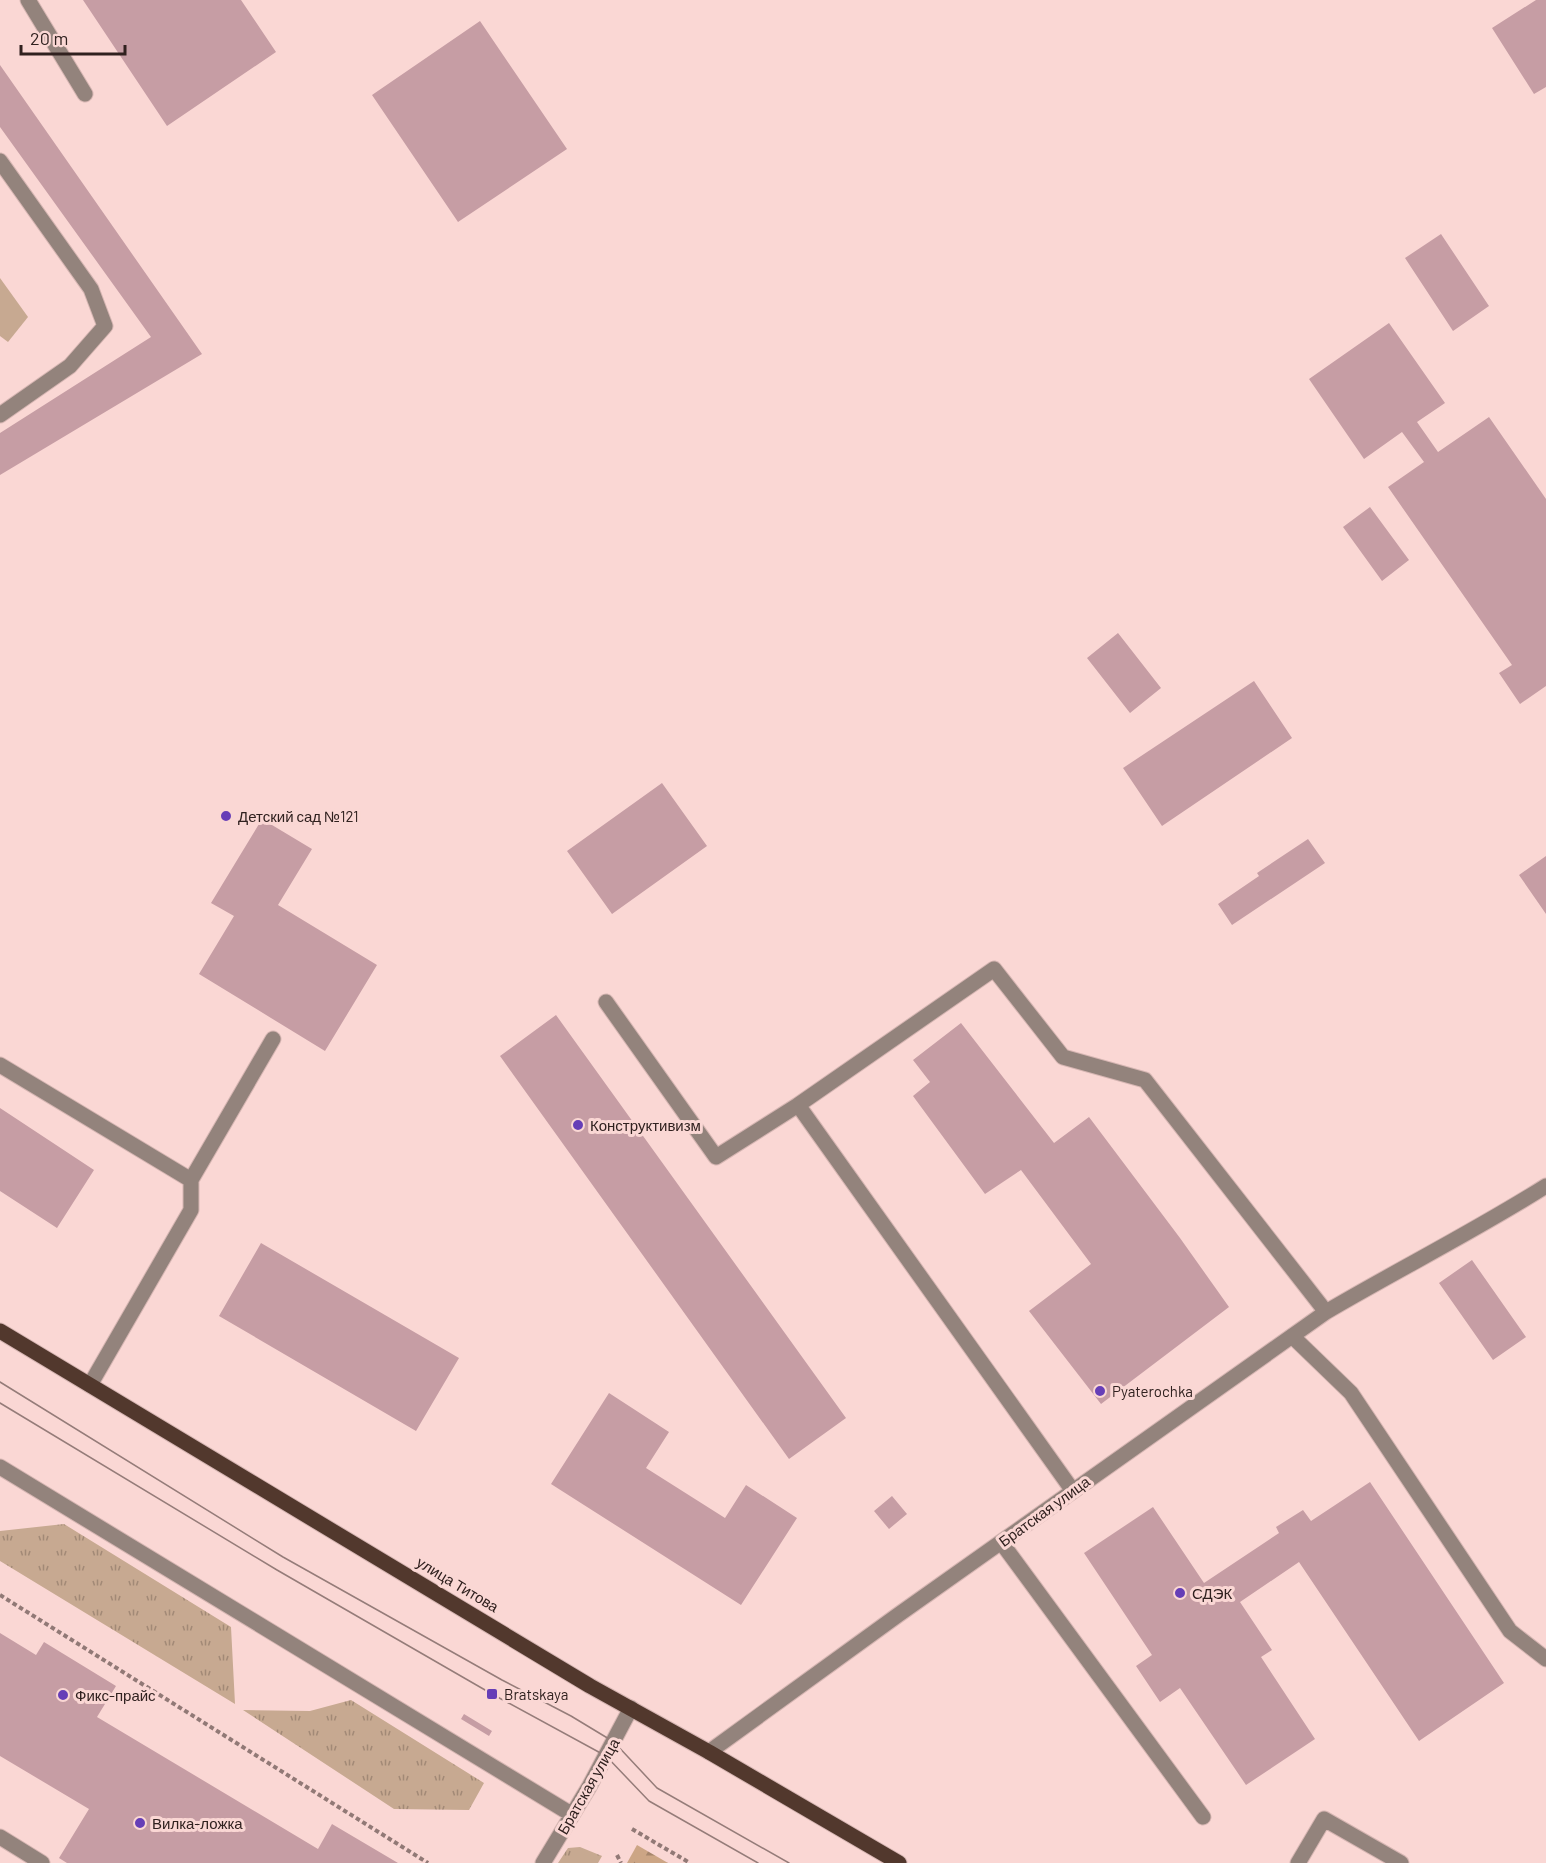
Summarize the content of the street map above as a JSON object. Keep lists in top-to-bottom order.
{
  "streets": {
    "main road": ["улица Титова"],
    "street": ["Братская улица"]
  },
  "crossings": [
    ["Братская улица", "улица Титова"]
  ],
  "places": {
    "other": [
      "Детский сад №121",
      "Конструктивизм",
      "Pyaterochka",
      "СДЭК",
      "Фикс-прайс",
      "Вилка-ложка"
    ],
    "transit": ["Bratskaya"]
  },
  "scale_bar": "20 m"
}
